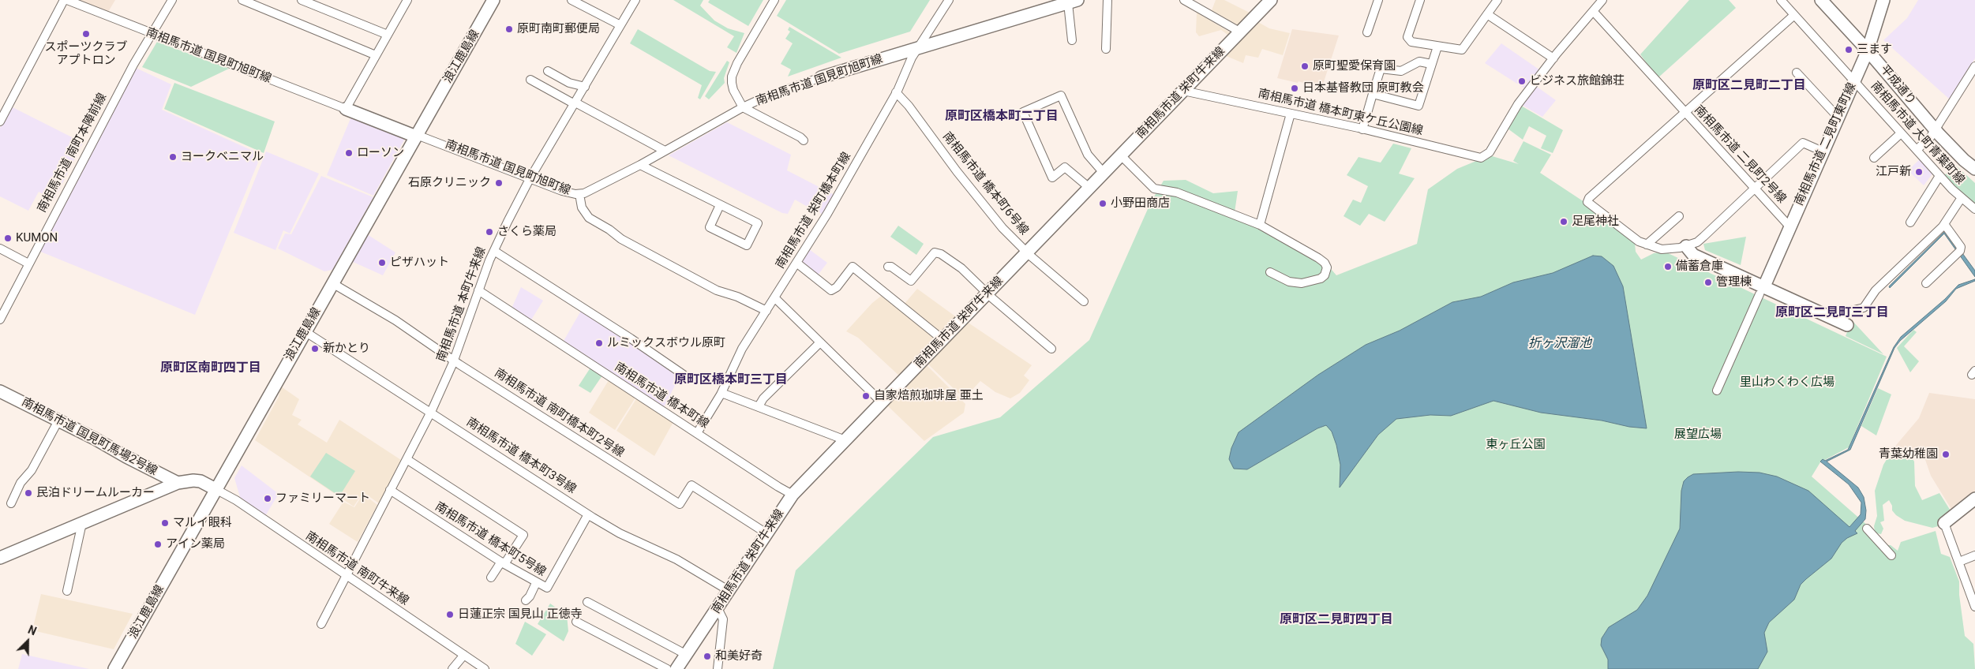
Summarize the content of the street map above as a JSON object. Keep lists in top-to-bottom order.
{
  "streets": {
    "street": [
      "南相馬市道 国見町旭町線",
      "浪江鹿島線",
      "平成通り",
      "南相馬市道 栄町牛来線",
      "南相馬市道 橋本町東ケ丘公園線",
      "南相馬市道 大町青葉町線",
      "南相馬市道 二見町東町線",
      "南相馬市道 南町本陣前線",
      "南相馬市道 二見町2号線",
      "南相馬市道 橋本町6号線",
      "南相馬市道 栄町橋本町線",
      "南相馬市道 本町牛来線",
      "南相馬市道 橋本町線",
      "南相馬市道 南町橋本町2号線",
      "南相馬市道 国見町馬場2号線",
      "南相馬市道 橋本町3号線",
      "南相馬市道 橋本町5号線",
      "南相馬市道 南町牛来線"
    ]
  },
  "crossings": [
    ["南相馬市道 国見町旭町線", "浪江鹿島線"],
    ["南相馬市道 国見町旭町線", "南相馬市道 南町本陣前線"],
    ["南相馬市道 国見町旭町線", "南相馬市道 栄町橋本町線"],
    ["南相馬市道 国見町旭町線", "南相馬市道 本町牛来線"],
    ["浪江鹿島線", "南相馬市道 南町橋本町2号線"],
    ["浪江鹿島線", "南相馬市道 橋本町3号線"],
    ["浪江鹿島線", "南相馬市道 南町牛来線"],
    ["平成通り", "南相馬市道 二見町東町線"],
    ["南相馬市道 栄町牛来線", "南相馬市道 橋本町東ケ丘公園線"],
    ["南相馬市道 栄町牛来線", "南相馬市道 橋本町6号線"],
    ["南相馬市道 栄町牛来線", "南相馬市道 橋本町線"],
    ["南相馬市道 栄町牛来線", "南相馬市道 南町橋本町2号線"],
    ["南相馬市道 栄町牛来線", "南相馬市道 橋本町3号線"],
    ["南相馬市道 大町青葉町線", "南相馬市道 二見町東町線"],
    ["南相馬市道 二見町東町線", "南相馬市道 二見町2号線"],
    ["南相馬市道 橋本町6号線", "南相馬市道 栄町橋本町線"],
    ["南相馬市道 栄町橋本町線", "南相馬市道 橋本町線"],
    ["南相馬市道 本町牛来線", "南相馬市道 橋本町線"],
    ["南相馬市道 本町牛来線", "南相馬市道 南町橋本町2号線"],
    ["南相馬市道 本町牛来線", "南相馬市道 橋本町3号線"],
    ["南相馬市道 本町牛来線", "南相馬市道 橋本町5号線"],
    ["南相馬市道 本町牛来線", "南相馬市道 南町牛来線"],
    ["南相馬市道 橋本町3号線", "南相馬市道 橋本町5号線"]
  ],
  "districts": [
    "原町区二見町二丁目",
    "原町区橋本町二丁目",
    "原町区二見町三丁目",
    "原町区南町四丁目",
    "原町区橋本町三丁目",
    "原町区二見町四丁目"
  ],
  "water": ["折ヶ沢溜池"],
  "parks": ["里山わくわく広場", "展望広場", "東ヶ丘公園"],
  "places": [
    "原町南町郵便局",
    "スポーツクラブ アプトロン",
    "三ます",
    "原町聖愛保育園",
    "ビジネス旅館錦荘",
    "日本基督教団 原町教会",
    "ローソン",
    "ヨークベニマル",
    "江戸新",
    "石原クリニック",
    "小野田商店",
    "足尾神社",
    "さくら薬局",
    "KUMON",
    "ピザハット",
    "備蓄倉庫",
    "管理棟",
    "ルミックスボウル原町",
    "新かとり",
    "自家焙煎珈琲屋 亜土",
    "青葉幼稚園",
    "民泊ドリームルーカー",
    "ファミリーマート",
    "マルイ眼科",
    "アイン薬局",
    "日蓮正宗 国見山 正徳寺",
    "和美好奇"
  ],
  "north": "top right"
}
